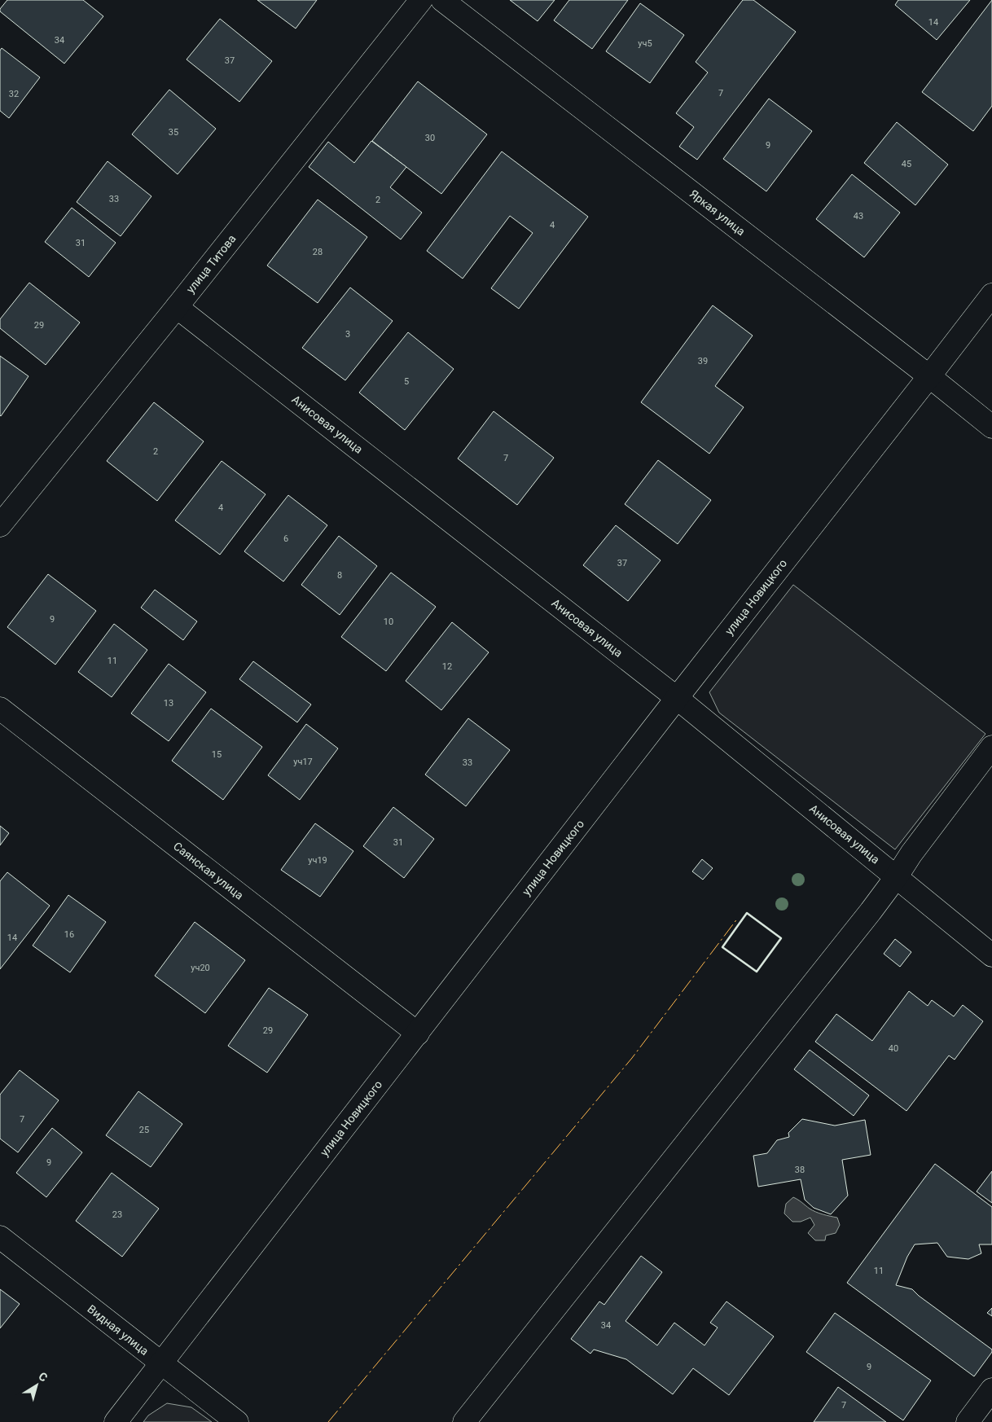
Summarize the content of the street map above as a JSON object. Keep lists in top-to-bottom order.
{
  "streets": {
    "street": [
      "Яркая улица",
      "улица Титова",
      "Анисовая улица",
      "улица Новицкого",
      "Саянская улица",
      "Видная улица"
    ]
  },
  "crossings": [
    ["Яркая улица", "улица Новицкого"],
    ["улица Титова", "Анисовая улица"],
    ["Анисовая улица", "улица Новицкого"],
    ["улица Новицкого", "Саянская улица"],
    ["улица Новицкого", "Видная улица"]
  ],
  "house_numbers": [
    "14",
    "34",
    "уч5",
    "37",
    "7",
    "32",
    "35",
    "30",
    "9",
    "45",
    "33",
    "2",
    "43",
    "4",
    "31",
    "28",
    "29",
    "3",
    "39",
    "5",
    "2",
    "7",
    "4",
    "6",
    "37",
    "8",
    "9",
    "10",
    "11",
    "12",
    "13",
    "15",
    "уч17",
    "33",
    "31",
    "уч19",
    "16",
    "14",
    "уч20",
    "29",
    "40",
    "7",
    "25",
    "9",
    "38",
    "23",
    "11",
    "34",
    "9",
    "7"
  ],
  "north": "top right"
}
